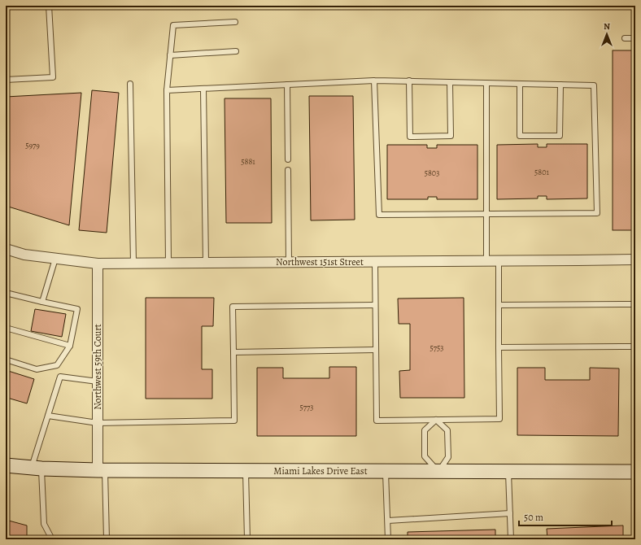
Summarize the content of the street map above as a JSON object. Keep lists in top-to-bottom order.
{
  "streets": {
    "main road": ["Miami Lakes Drive East"],
    "street": ["Northwest 151st Street", "Northwest 59th Court"]
  },
  "crossings": [
    ["Northwest 151st Street", "Northwest 59th Court"],
    ["Northwest 59th Court", "Miami Lakes Drive East"]
  ],
  "house_numbers": [
    "5979",
    "5881",
    "5801",
    "5803",
    "5753",
    "5773"
  ],
  "scale_bar": "50 m",
  "north": "top"
}
